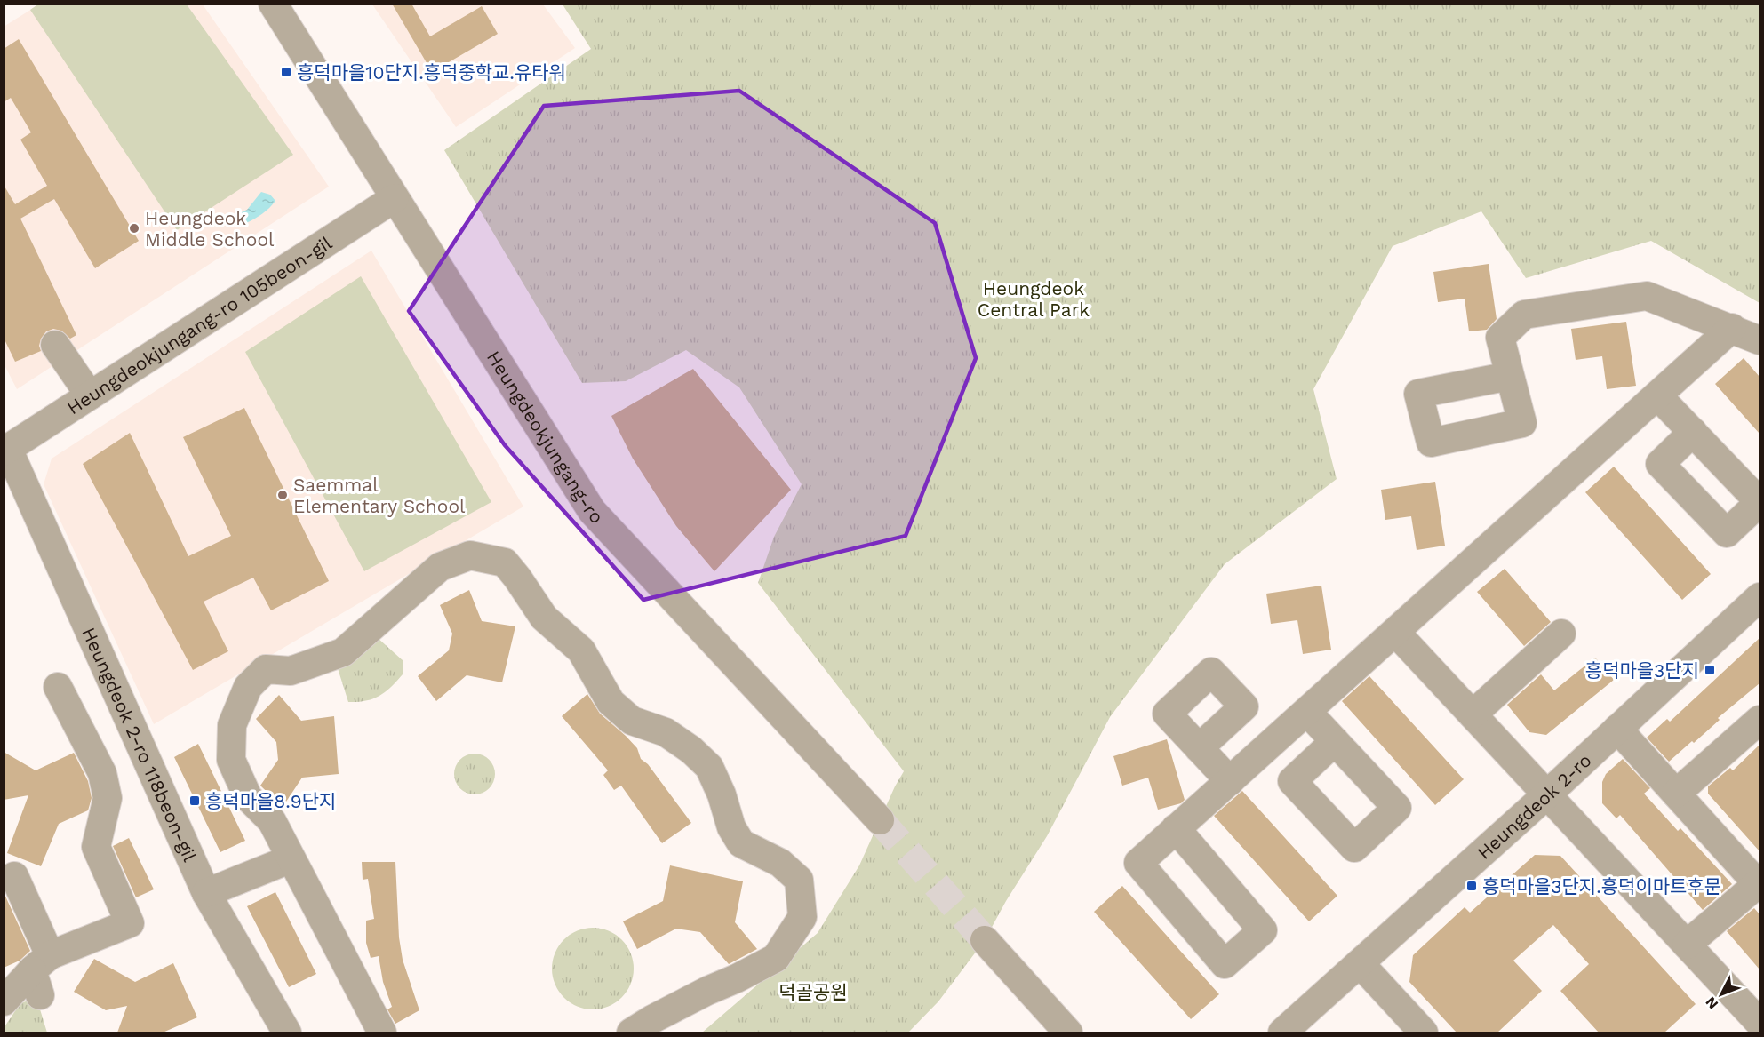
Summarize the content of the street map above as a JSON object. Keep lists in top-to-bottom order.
{
  "streets": {
    "street": [
      "Heungdeokjungang-ro 105beon-gil",
      "Heungdeokjungang-ro",
      "Heungdeok 2-ro 118beon-gil",
      "Heungdeok 2-ro"
    ]
  },
  "crossings": [
    ["Heungdeokjungang-ro 105beon-gil", "Heungdeokjungang-ro"],
    ["Heungdeokjungang-ro 105beon-gil", "Heungdeok 2-ro 118beon-gil"]
  ],
  "parks": ["Heungdeok Central Park", "덕골공원"],
  "places": {
    "transit": [
      "흥덕마을10단지.흥덕중학교.유타워",
      "흥덕마을3단지",
      "흥덕마을8.9단지",
      "흥덕마을3단지.흥덕이마트후문"
    ],
    "other": ["Heungdeok Middle School", "Saemmal Elementary School"]
  },
  "north": "bottom left"
}
